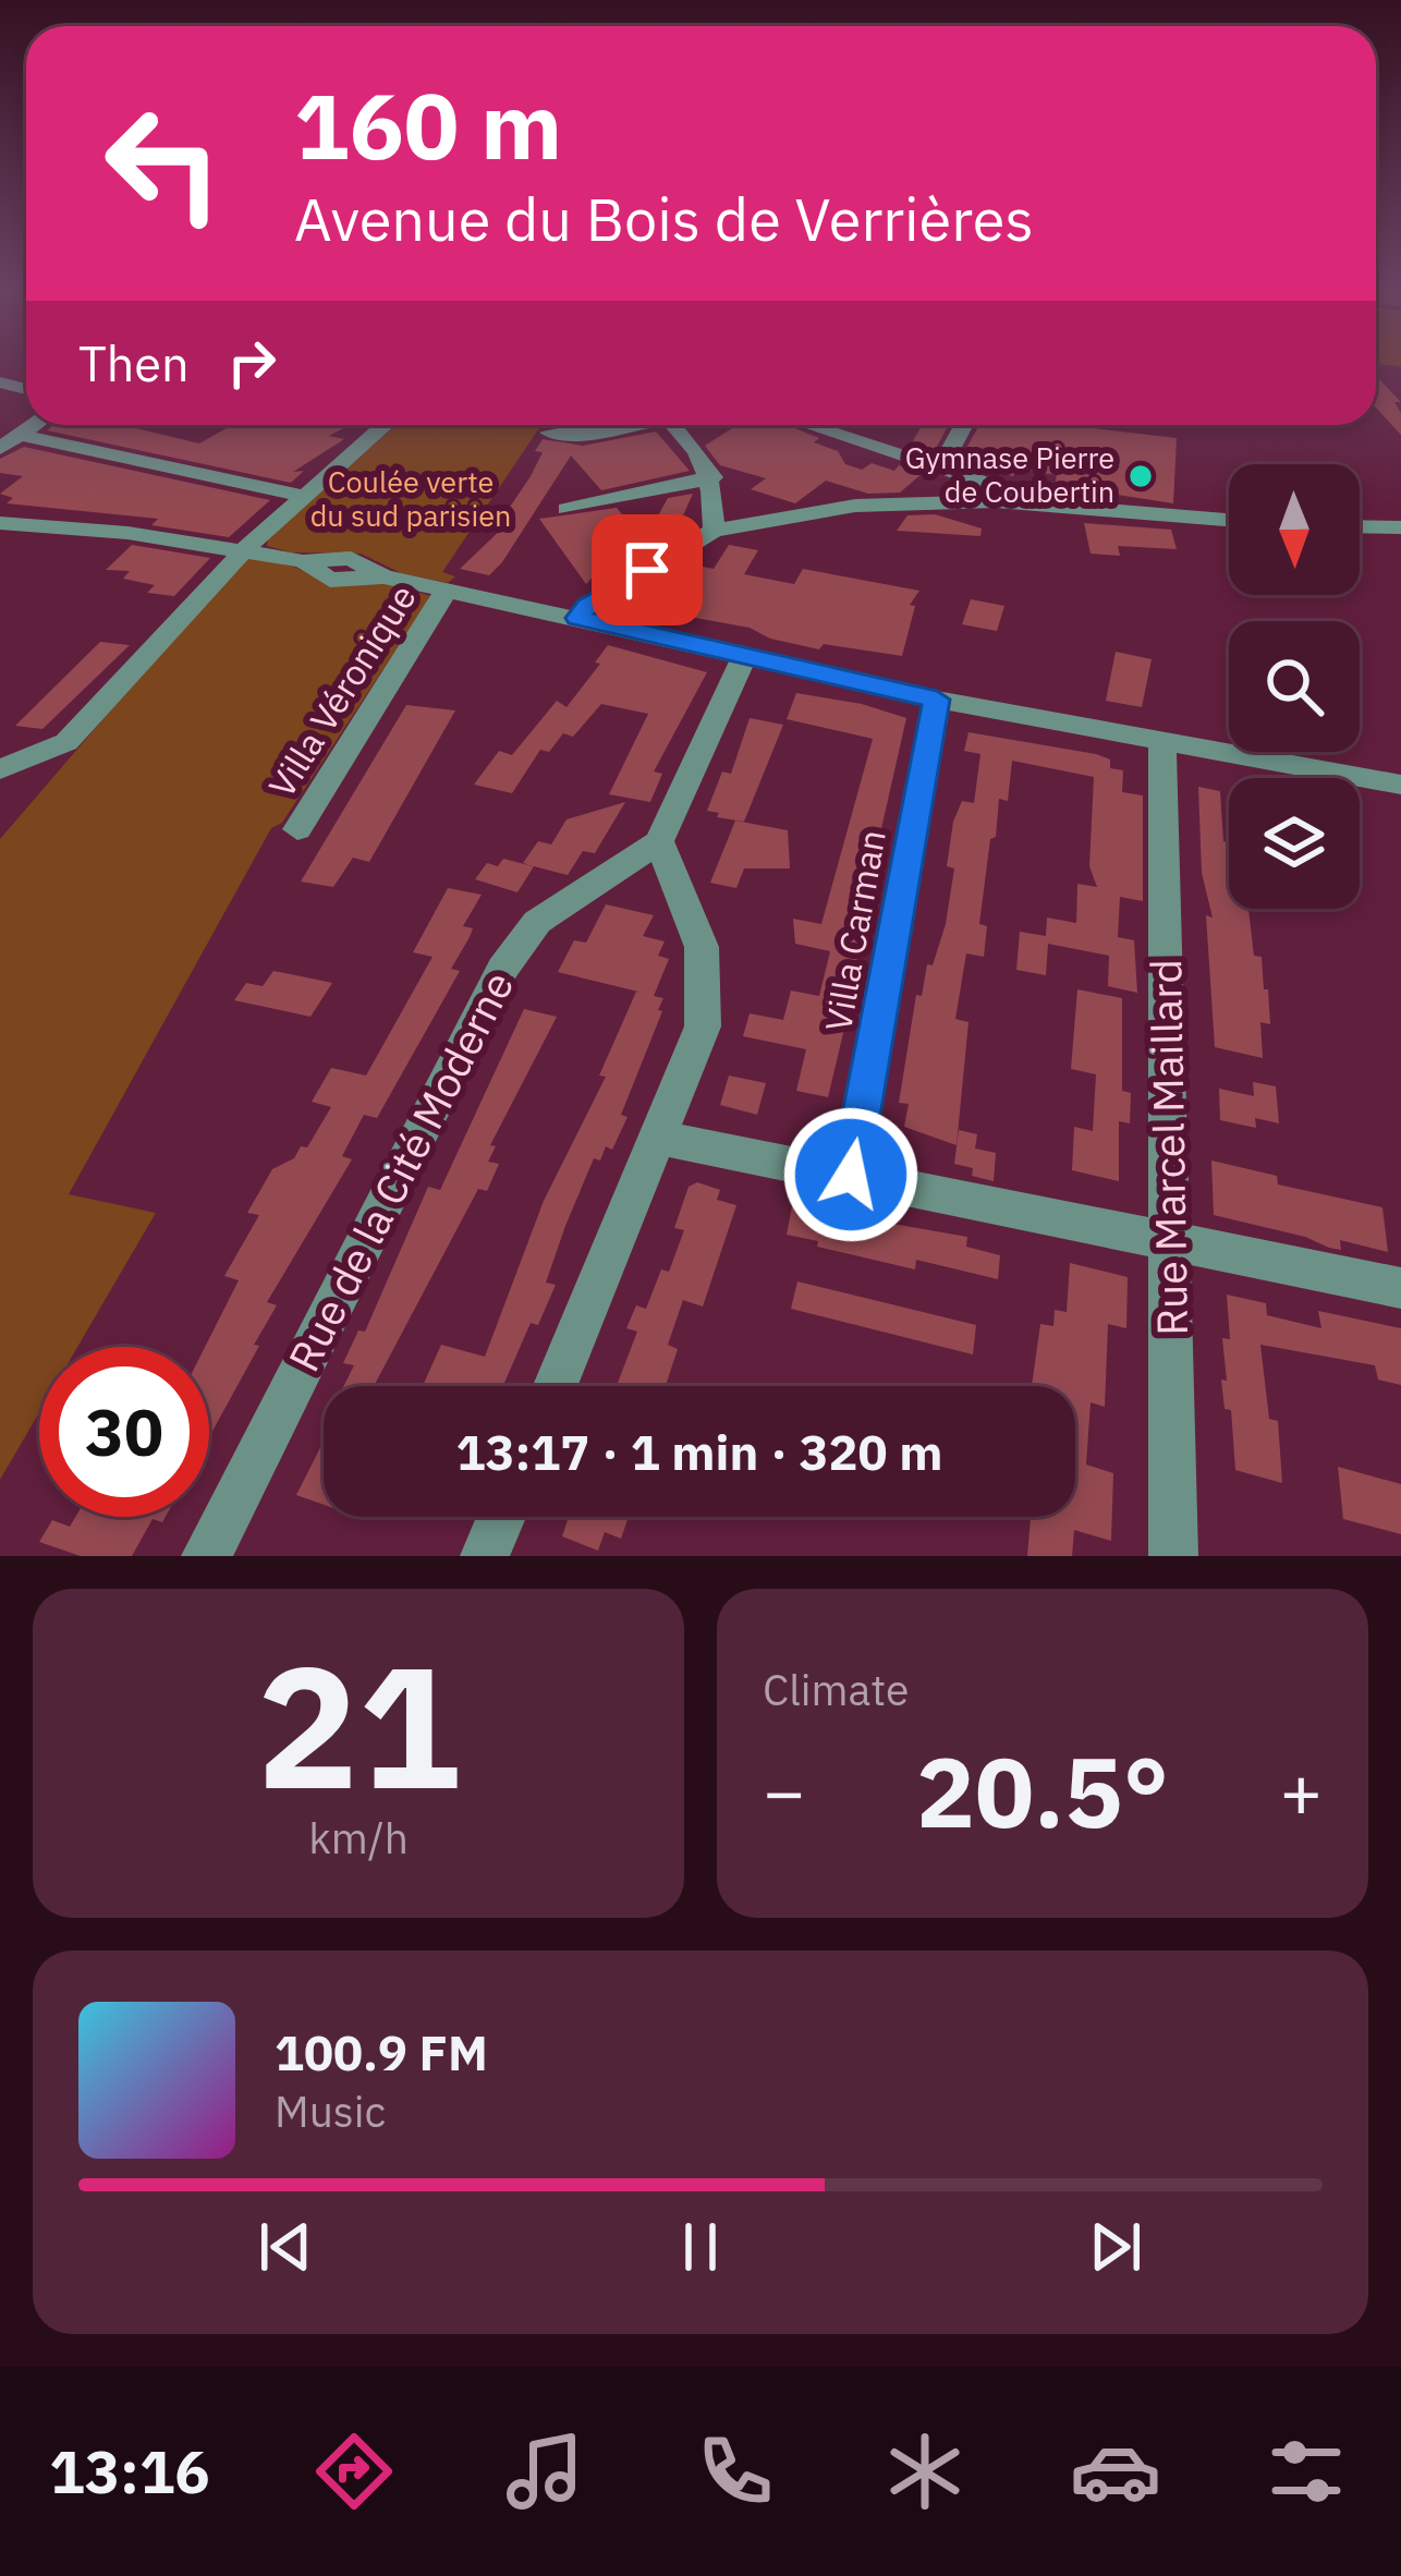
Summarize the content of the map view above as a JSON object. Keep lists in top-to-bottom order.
{
  "streets": {
    "street": [
      "Villa Véronique",
      "Villa Carman",
      "Rue Marcel Maillard",
      "Rue de la Cité Moderne"
    ]
  },
  "parks": ["Coulée verte du sud parisien"],
  "places": ["Gymnase Pierre de Coubertin"],
  "north": "bottom",
  "page": {
    "turn": ["160 m", "Avenue du Bois de Verrières"],
    "then": "Then",
    "limit": "30",
    "trip": "13:17 · 1 min · 320 m",
    "tile": [
      ["21", "km/h"],
      "Climate"
    ],
    "heat": ["−", "20.5°", "+"],
    "song": ["100.9 FM", "Music"],
    "tabs": "13:16"
  }
}
